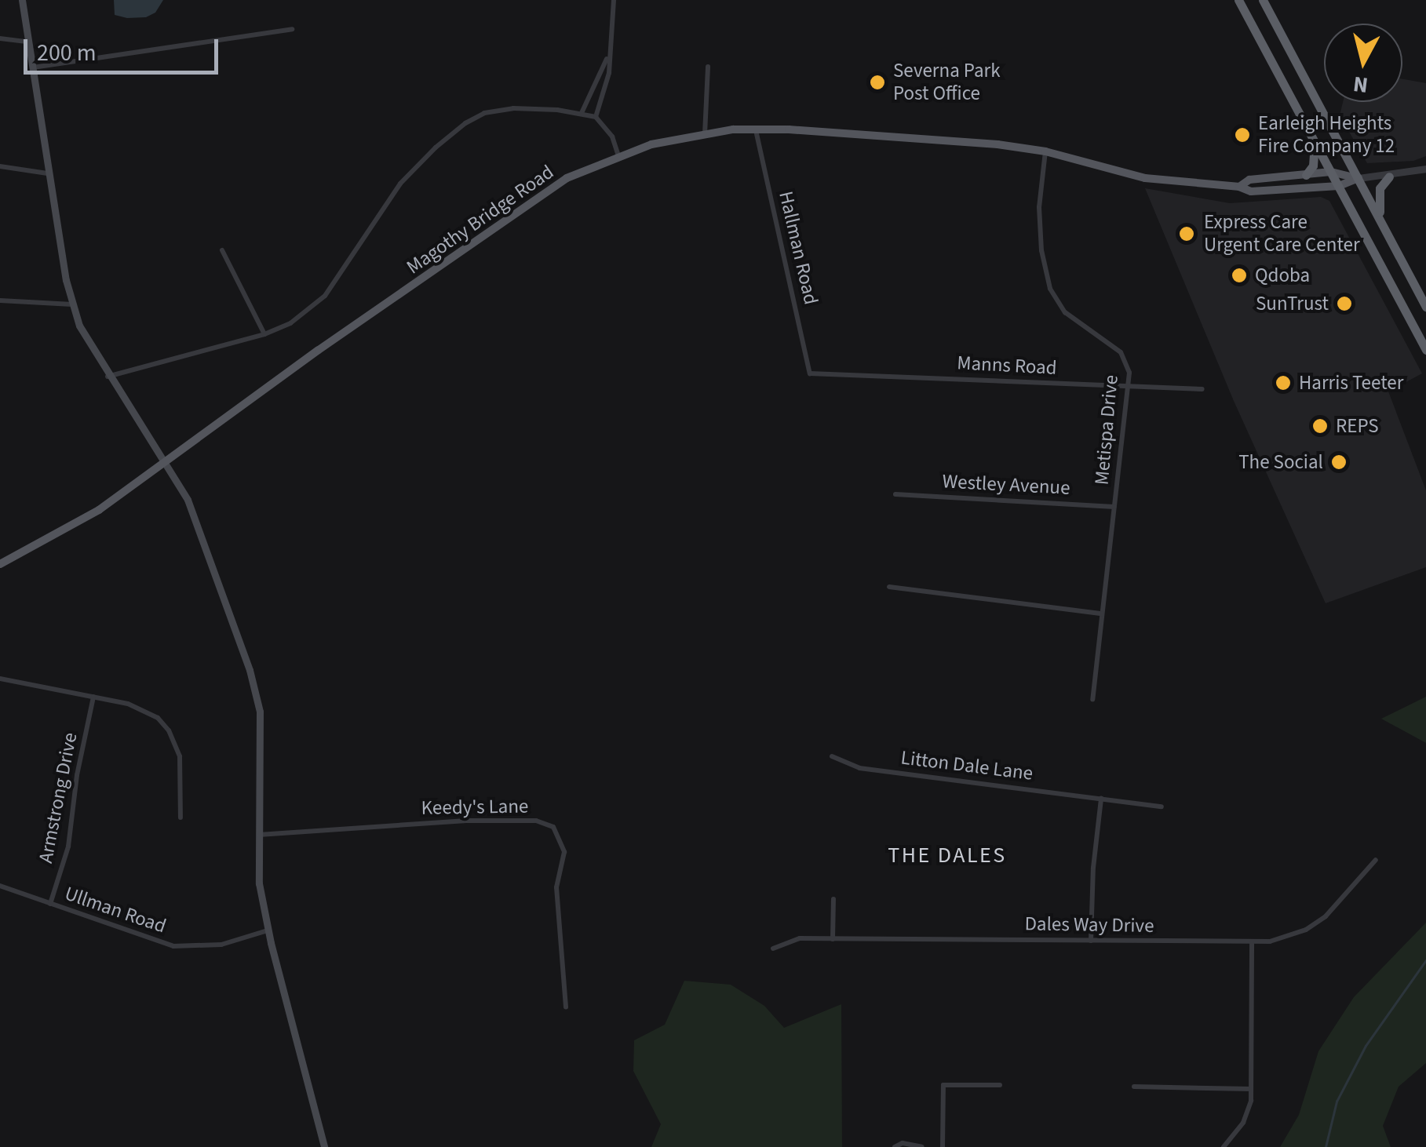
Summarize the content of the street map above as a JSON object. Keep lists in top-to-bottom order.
{
  "streets": {
    "main road": ["Magothy Bridge Road"],
    "street": [
      "Hallman Road",
      "Manns Road",
      "Metispa Drive",
      "Westley Avenue",
      "Litton Dale Lane",
      "Armstrong Drive",
      "Keedy's Lane",
      "Ullman Road",
      "Dales Way Drive"
    ]
  },
  "crossings": [
    ["Magothy Bridge Road", "Hallman Road"],
    ["Magothy Bridge Road", "Metispa Drive"],
    ["Hallman Road", "Manns Road"],
    ["Manns Road", "Metispa Drive"],
    ["Metispa Drive", "Westley Avenue"],
    ["Armstrong Drive", "Ullman Road"]
  ],
  "districts": ["THE DALES"],
  "places": [
    "Severna Park Post Office",
    "Earleigh Heights Fire Company 12",
    "Express Care Urgent Care Center",
    "Qdoba",
    "SunTrust",
    "Harris Teeter",
    "REPS",
    "The Social"
  ],
  "scale_bar": "200 m",
  "north": "bottom"
}
